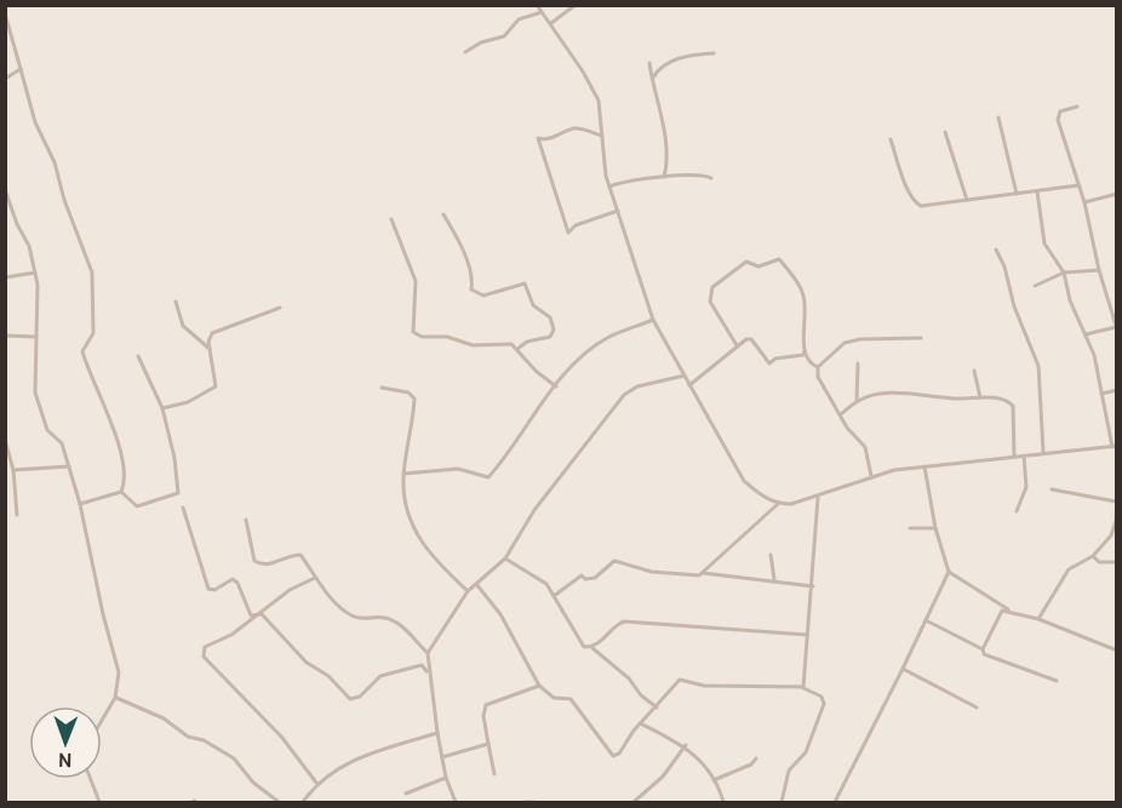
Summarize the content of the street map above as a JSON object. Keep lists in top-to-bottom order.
{
  "north": "bottom"
}
